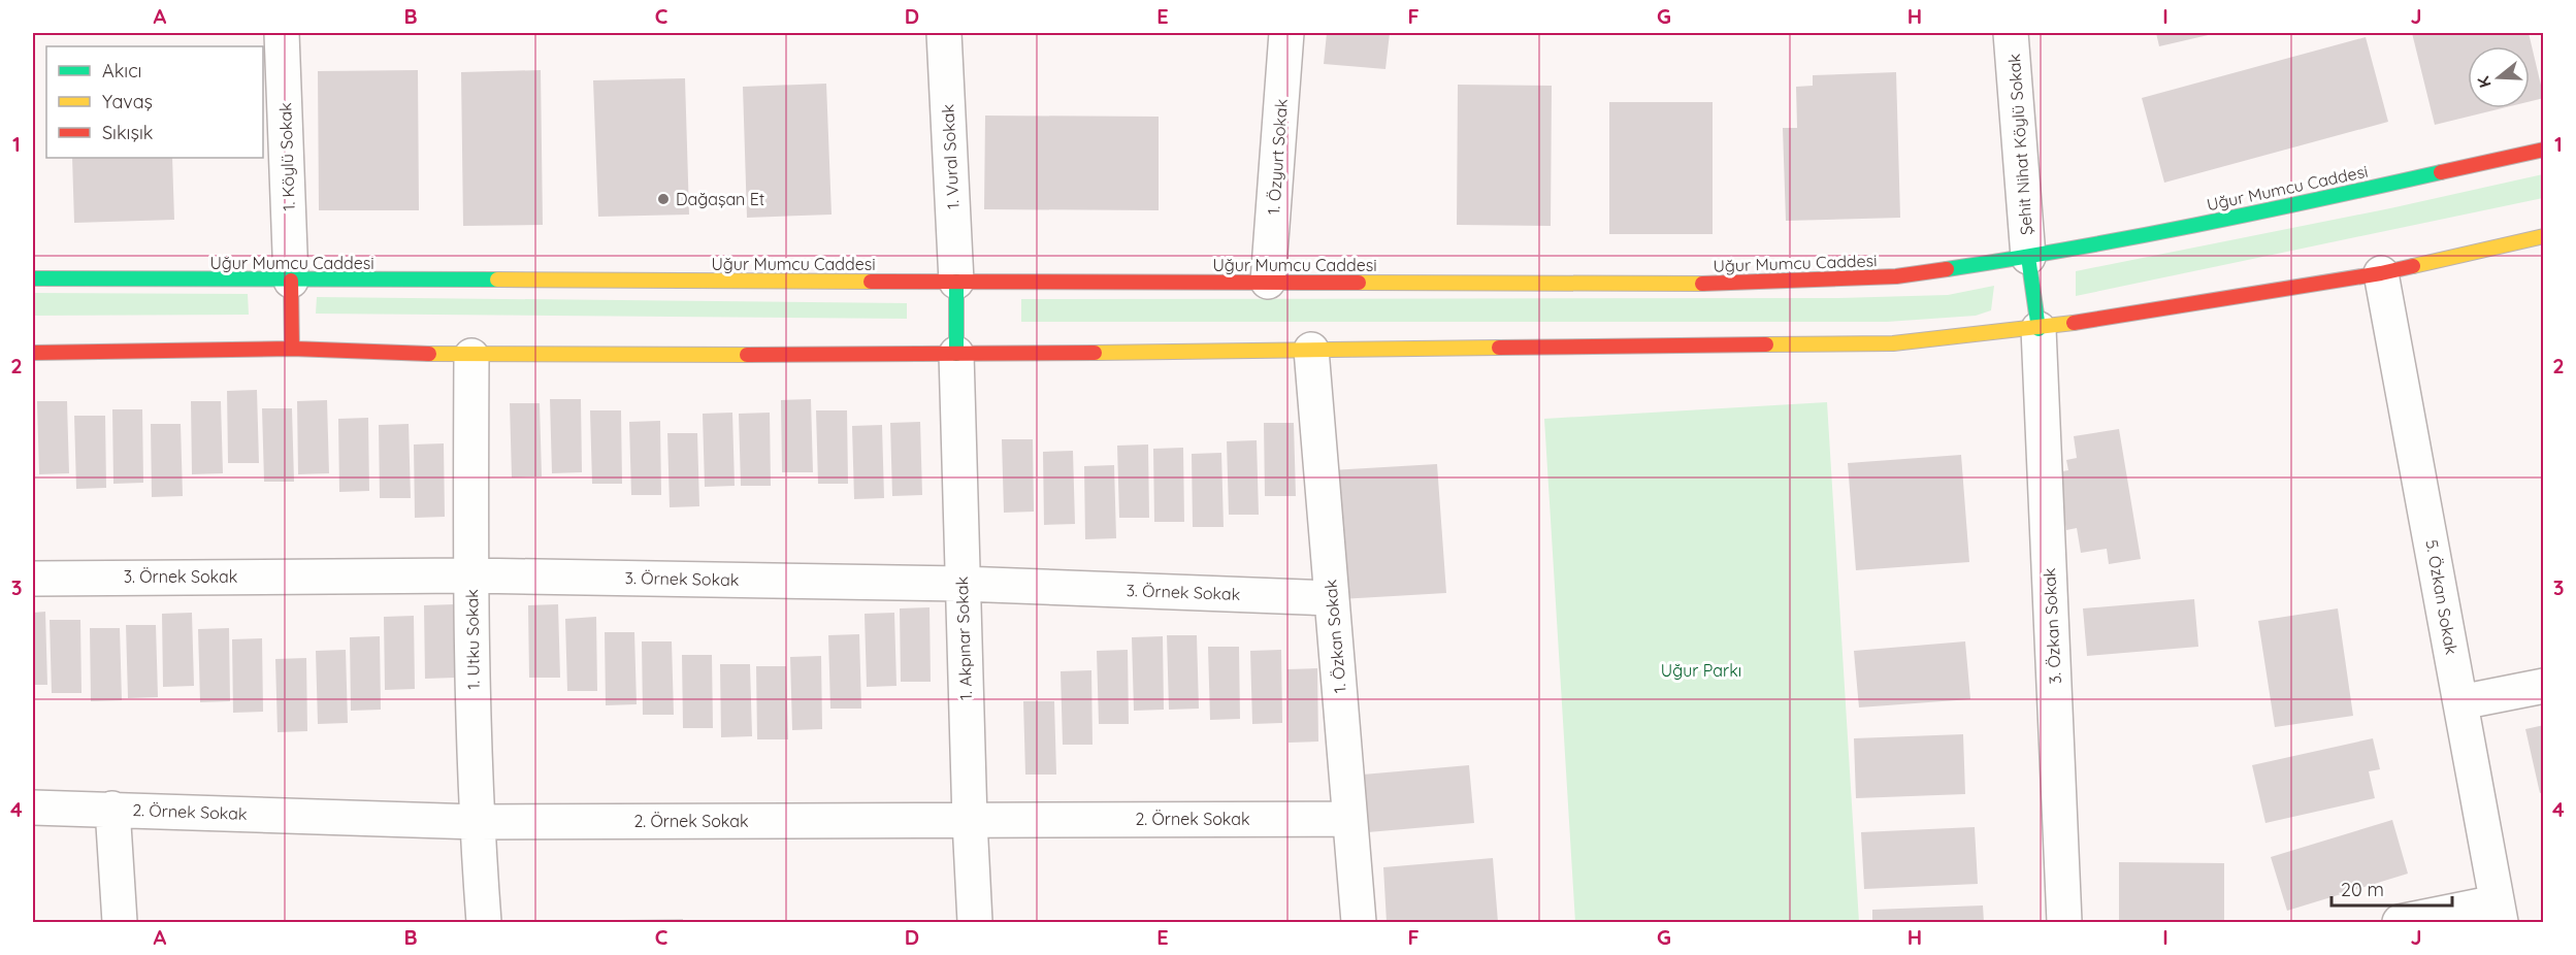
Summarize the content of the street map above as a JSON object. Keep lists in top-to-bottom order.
{
  "streets": {
    "street": [
      "Şehit Nihat Köylü Sokak",
      "1. Köylü Sokak",
      "1. Vural Sokak",
      "1. Özyurt Sokak",
      "Uğur Mumcu Caddesi",
      "3. Örnek Sokak",
      "5. Özkan Sokak",
      "3. Özkan Sokak",
      "1. Özkan Sokak",
      "1. Akpınar Sokak",
      "1. Utku Sokak",
      "2. Örnek Sokak"
    ]
  },
  "crossings": [
    ["Şehit Nihat Köylü Sokak", "Uğur Mumcu Caddesi"],
    ["1. Köylü Sokak", "Uğur Mumcu Caddesi"],
    ["1. Vural Sokak", "Uğur Mumcu Caddesi"],
    ["1. Özyurt Sokak", "Uğur Mumcu Caddesi"],
    ["3. Örnek Sokak", "1. Özkan Sokak"],
    ["3. Örnek Sokak", "1. Akpınar Sokak"],
    ["3. Örnek Sokak", "1. Utku Sokak"],
    ["1. Özkan Sokak", "2. Örnek Sokak"],
    ["1. Akpınar Sokak", "2. Örnek Sokak"],
    ["1. Utku Sokak", "2. Örnek Sokak"]
  ],
  "parks": ["Uğur Parkı"],
  "places": ["Dağaşan Et"],
  "legend": ["Akıcı", "Yavaş", "Sıkışık"],
  "scale_bar": "20 m",
  "north": "left",
  "grid": {
    "columns": [
      "A",
      "B",
      "C",
      "D",
      "E",
      "F",
      "G",
      "H",
      "I",
      "J"
    ],
    "rows": [
      "1",
      "2",
      "3",
      "4"
    ]
  }
}
